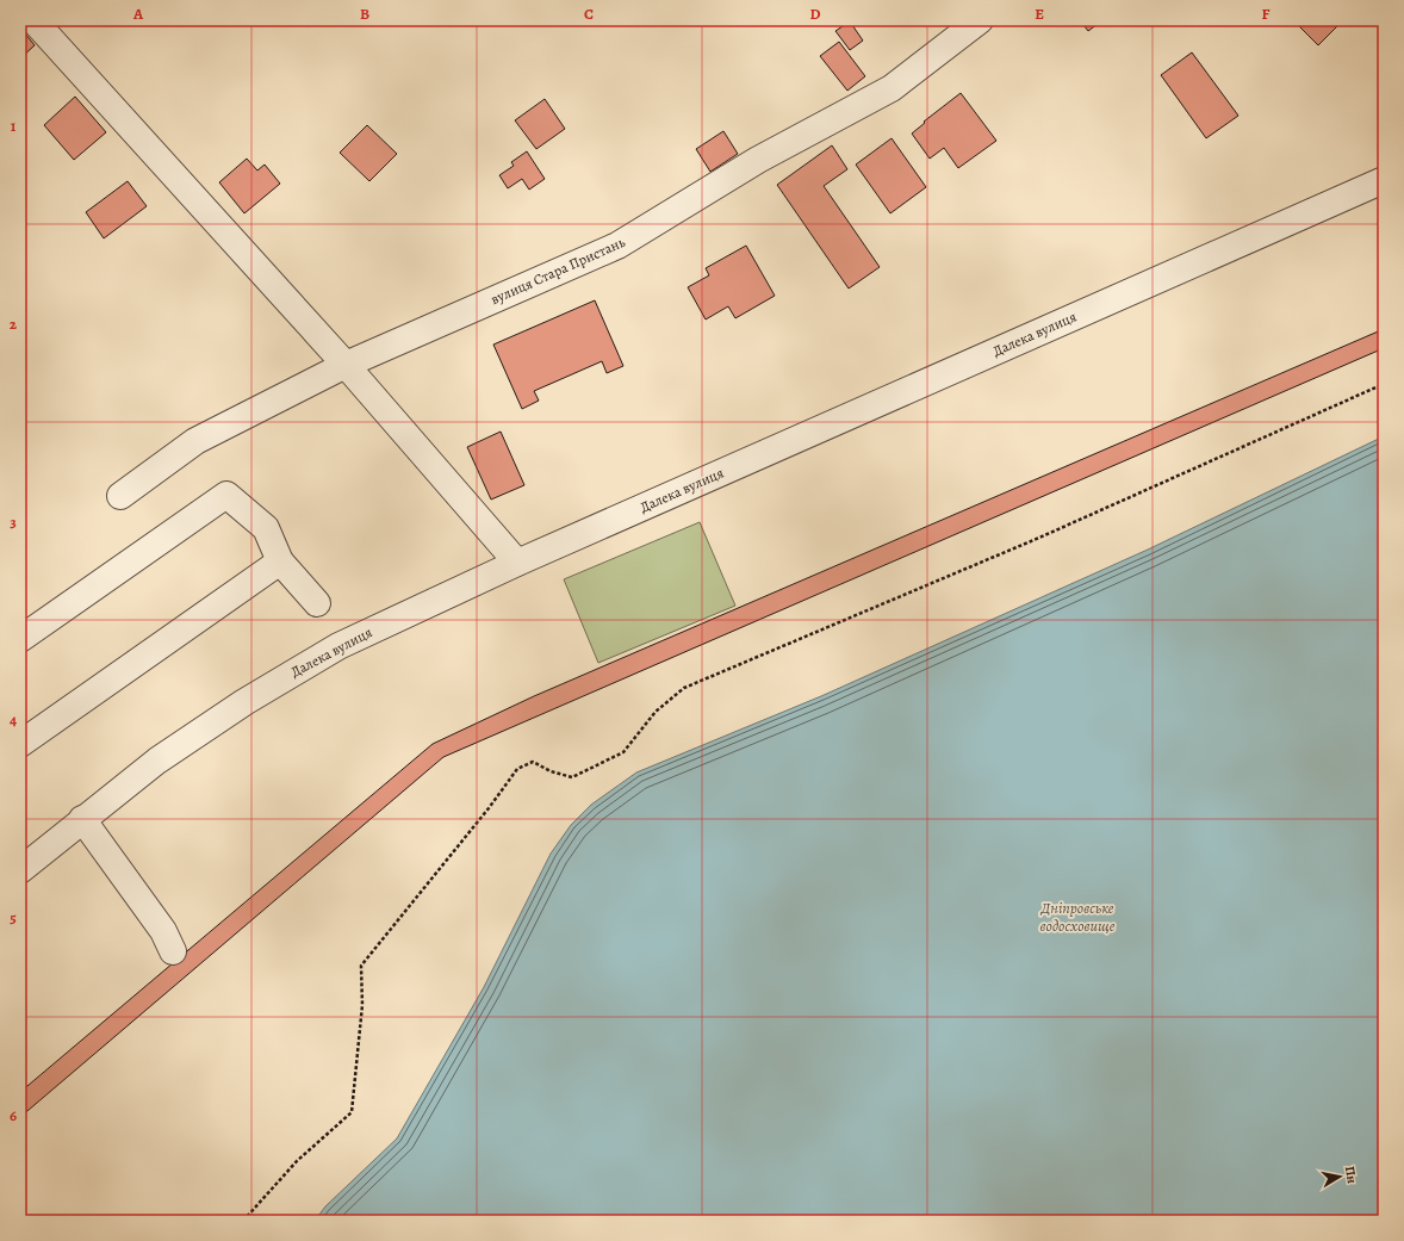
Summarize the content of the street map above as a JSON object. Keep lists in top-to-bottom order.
{
  "streets": {
    "street": ["вулиця Стара Пристань", "Далека вулиця"]
  },
  "water": ["Дніпровське водосховище"],
  "north": "right",
  "grid": {
    "columns": [
      "A",
      "B",
      "C",
      "D",
      "E",
      "F"
    ],
    "rows": [
      "1",
      "2",
      "3",
      "4",
      "5",
      "6"
    ]
  }
}
